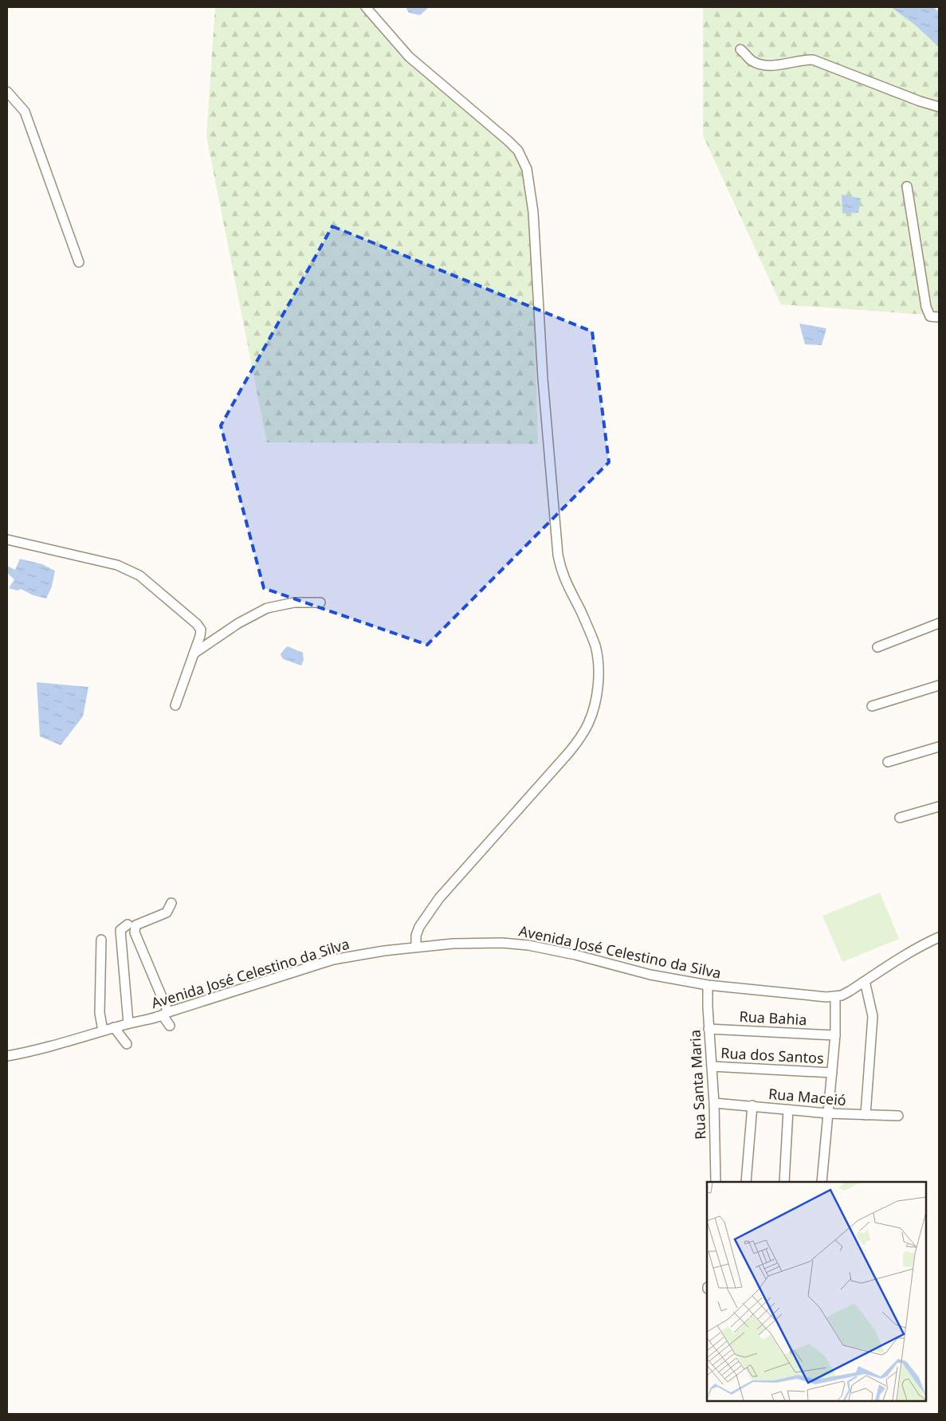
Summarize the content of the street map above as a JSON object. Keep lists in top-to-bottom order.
{
  "streets": {
    "street": [
      "Avenida José Celestino da Silva",
      "Rua Bahia",
      "Rua dos Santos",
      "Rua Santa Maria",
      "Rua Maceió"
    ]
  },
  "crossings": [
    ["Avenida José Celestino da Silva", "Rua Santa Maria"],
    ["Rua Bahia", "Rua Santa Maria"],
    ["Rua dos Santos", "Rua Santa Maria"],
    ["Rua Santa Maria", "Rua Maceió"]
  ]
}
